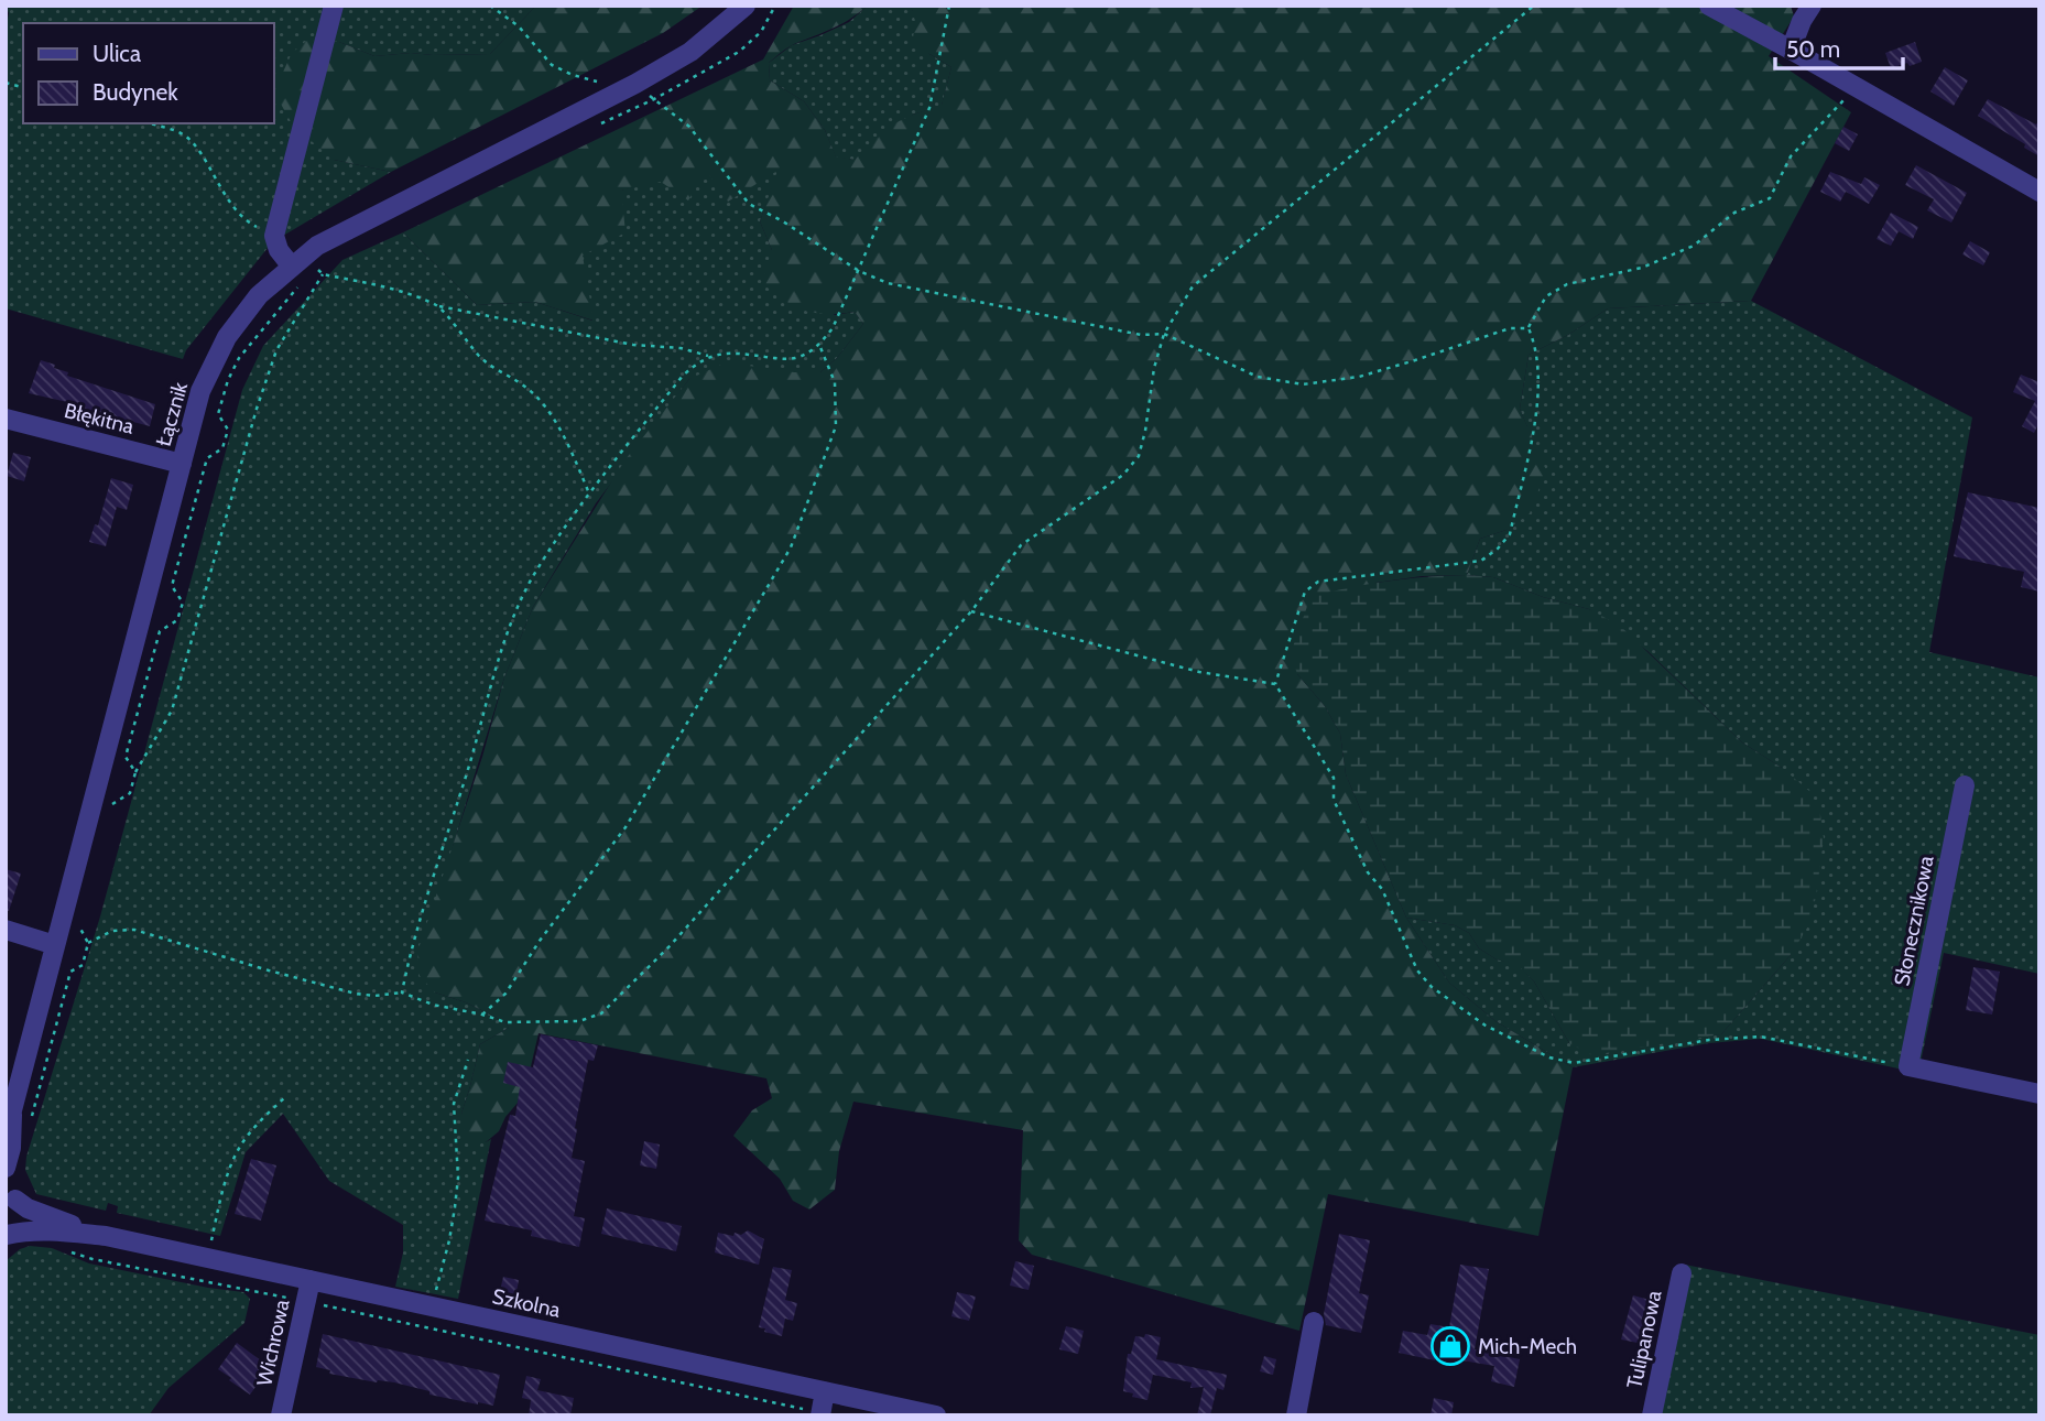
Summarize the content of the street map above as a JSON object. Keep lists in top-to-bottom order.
{
  "streets": {
    "street": [
      "Łącznik",
      "Błękitna",
      "Słonecznikowa",
      "Szkolna",
      "Tulipanowa",
      "Wichrowa"
    ]
  },
  "crossings": [
    ["Łącznik", "Błękitna"],
    ["Szkolna", "Wichrowa"]
  ],
  "places": {
    "shop": ["Mich-Mech"]
  },
  "legend": ["Ulica", "Budynek"],
  "scale_bar": "50 m"
}
